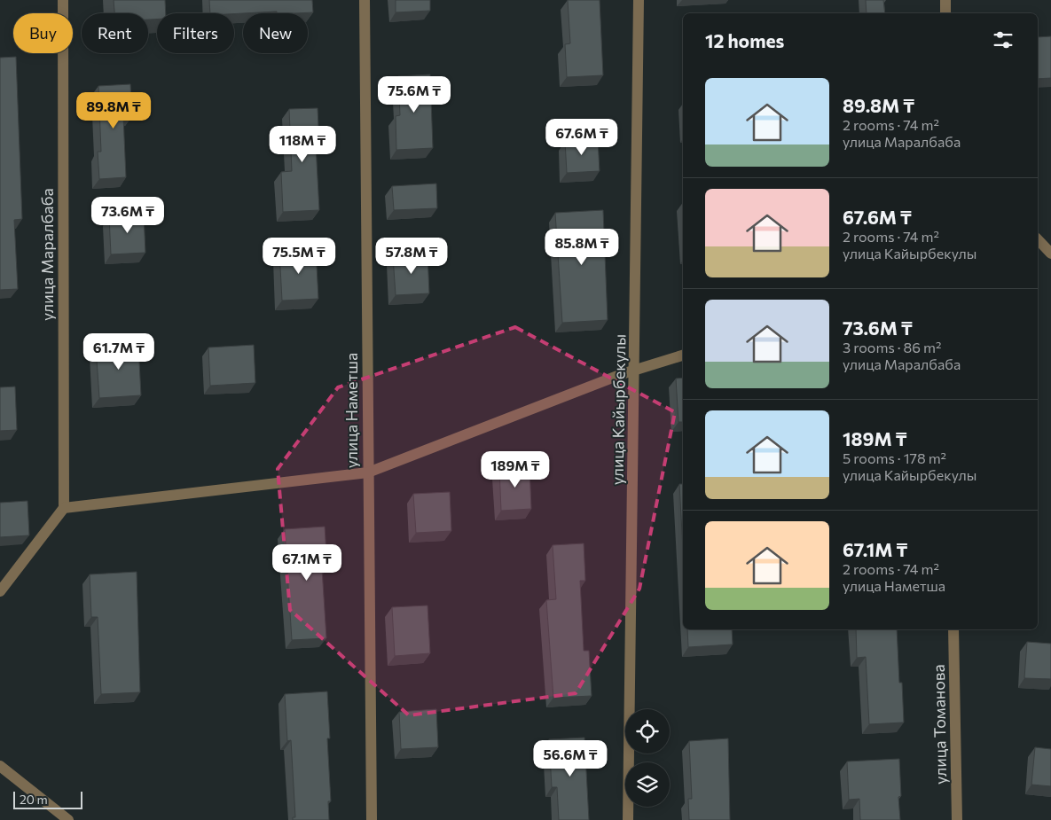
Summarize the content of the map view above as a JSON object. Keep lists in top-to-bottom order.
{
  "streets": {
    "street": [
      "улица Маралбаба",
      "улица Кайырбекулы",
      "улица Наметша",
      "улица Томанова"
    ]
  },
  "scale_bar": "20 m",
  "page": {
    "chip": [
      "Buy",
      "Rent",
      "Filters",
      "New"
    ],
    "heading": "12 homes",
    "list": [
      {
        "name": "89.8M ₸",
        "note": "2 rooms · 74 m² · улица Маралбаба"
      },
      {
        "name": "67.6M ₸",
        "note": "2 rooms · 74 m² · улица Кайырбекулы"
      },
      {
        "name": "73.6M ₸",
        "note": "3 rooms · 86 m² · улица Маралбаба"
      },
      {
        "name": "189M ₸",
        "note": "5 rooms · 178 m² · улица Кайырбекулы"
      },
      {
        "name": "67.1M ₸",
        "note": "2 rooms · 74 m² · улица Наметша"
      }
    ],
    "price": [
      "75.6M ₸",
      "89.8M ₸",
      "67.6M ₸",
      "118M ₸",
      "73.6M ₸",
      "85.8M ₸",
      "75.5M ₸",
      "57.8M ₸",
      "61.7M ₸",
      "189M ₸",
      "67.1M ₸",
      "56.6M ₸"
    ],
    "scale": "20 m"
  }
}
